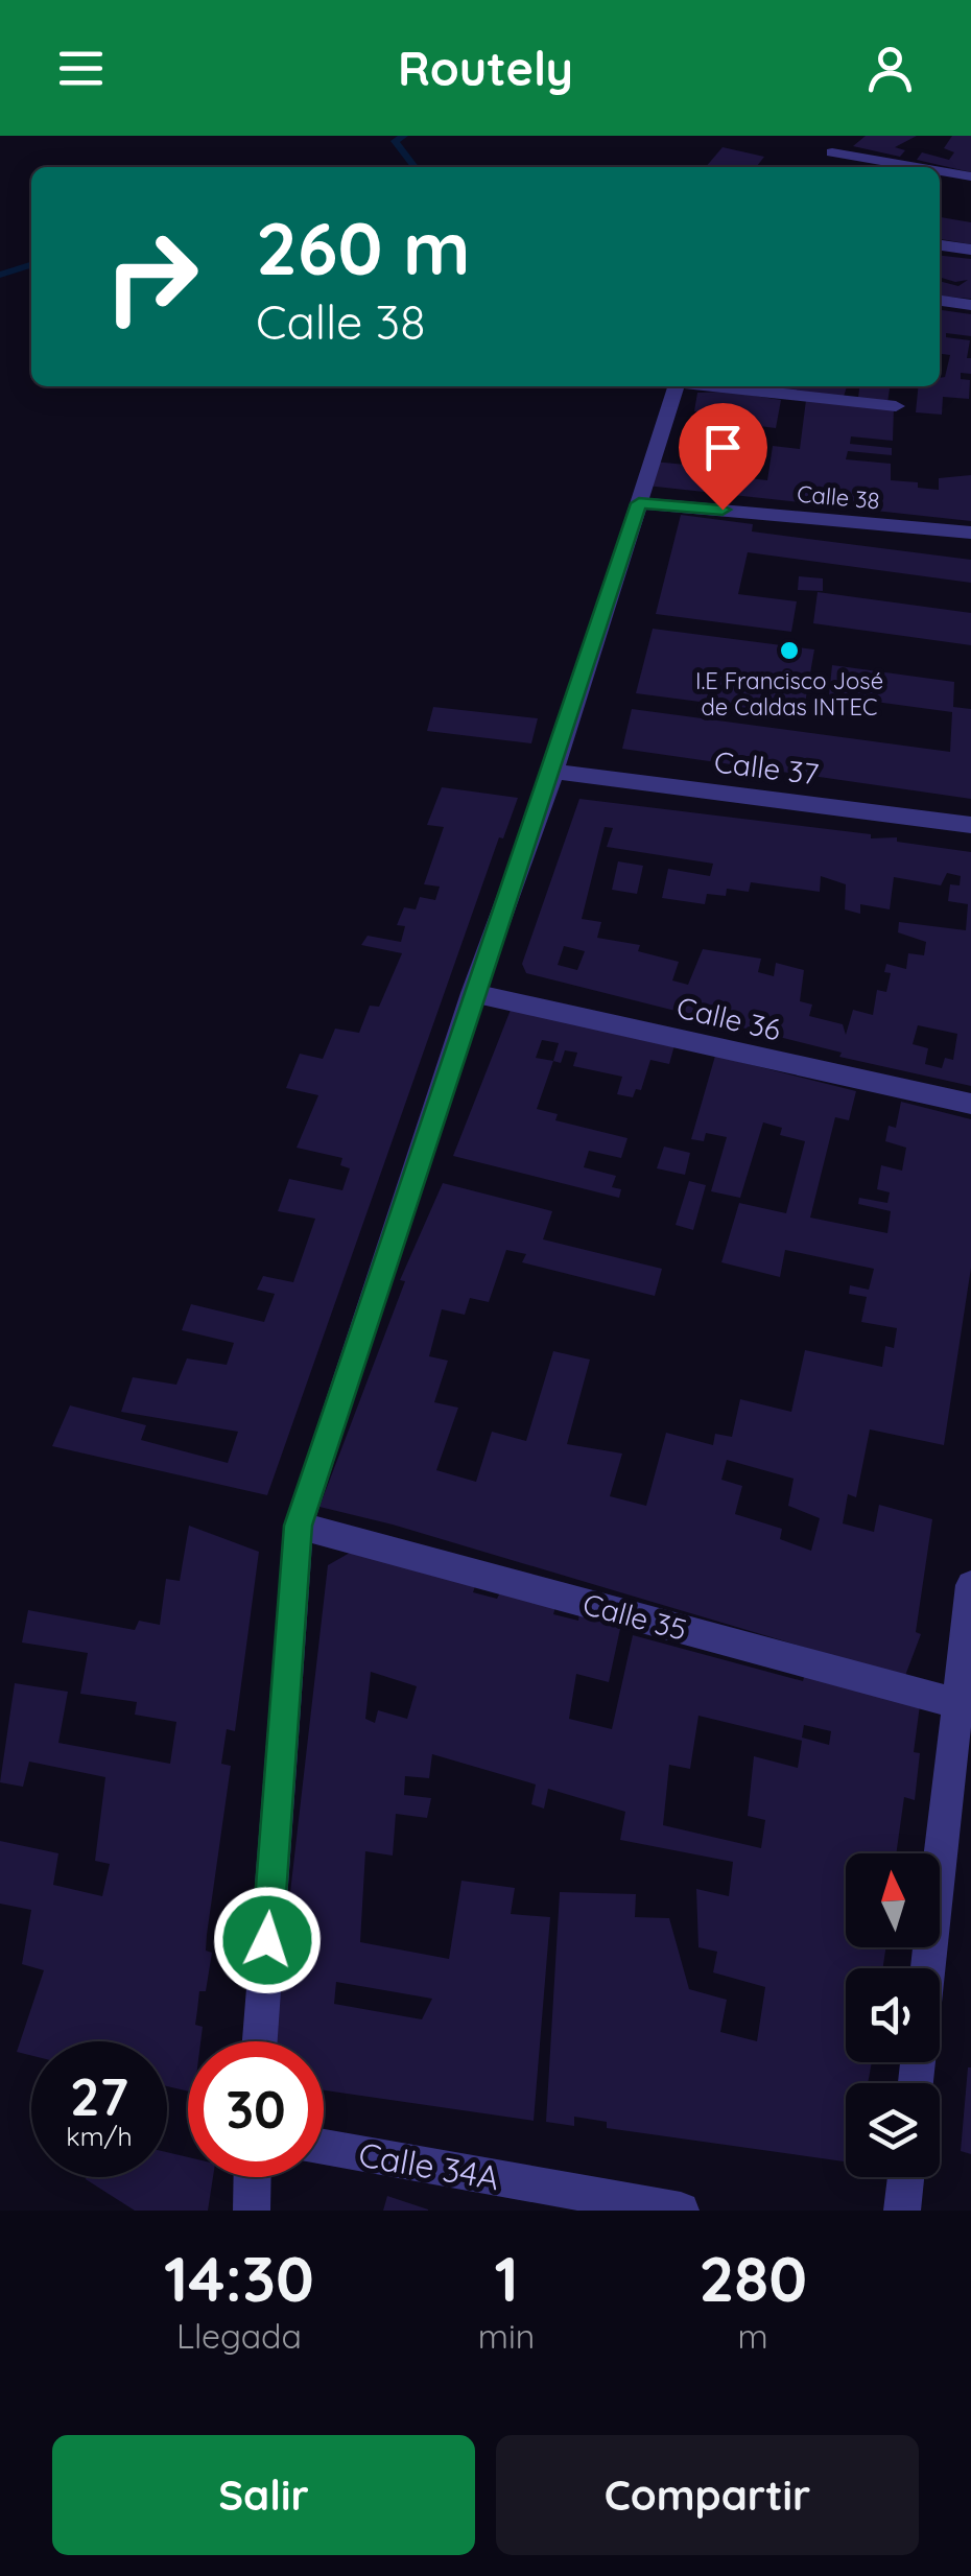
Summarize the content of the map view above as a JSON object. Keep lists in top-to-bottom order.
{
  "streets": {
    "street": [
      "Calle 38",
      "Calle 37",
      "Calle 36",
      "Calle 35",
      "Calle 34A"
    ]
  },
  "places": ["I.E Francisco José de Caldas INTEC"],
  "north": "top",
  "page": {
    "header": "Routely",
    "turn": ["260 m", "Calle 38"],
    "speed": "27 km/h",
    "limit": "30",
    "eta": [
      "14:30",
      "Llegada",
      "1",
      "min",
      "280",
      "m"
    ],
    "buttons": ["Salir", "Compartir"]
  }
}
